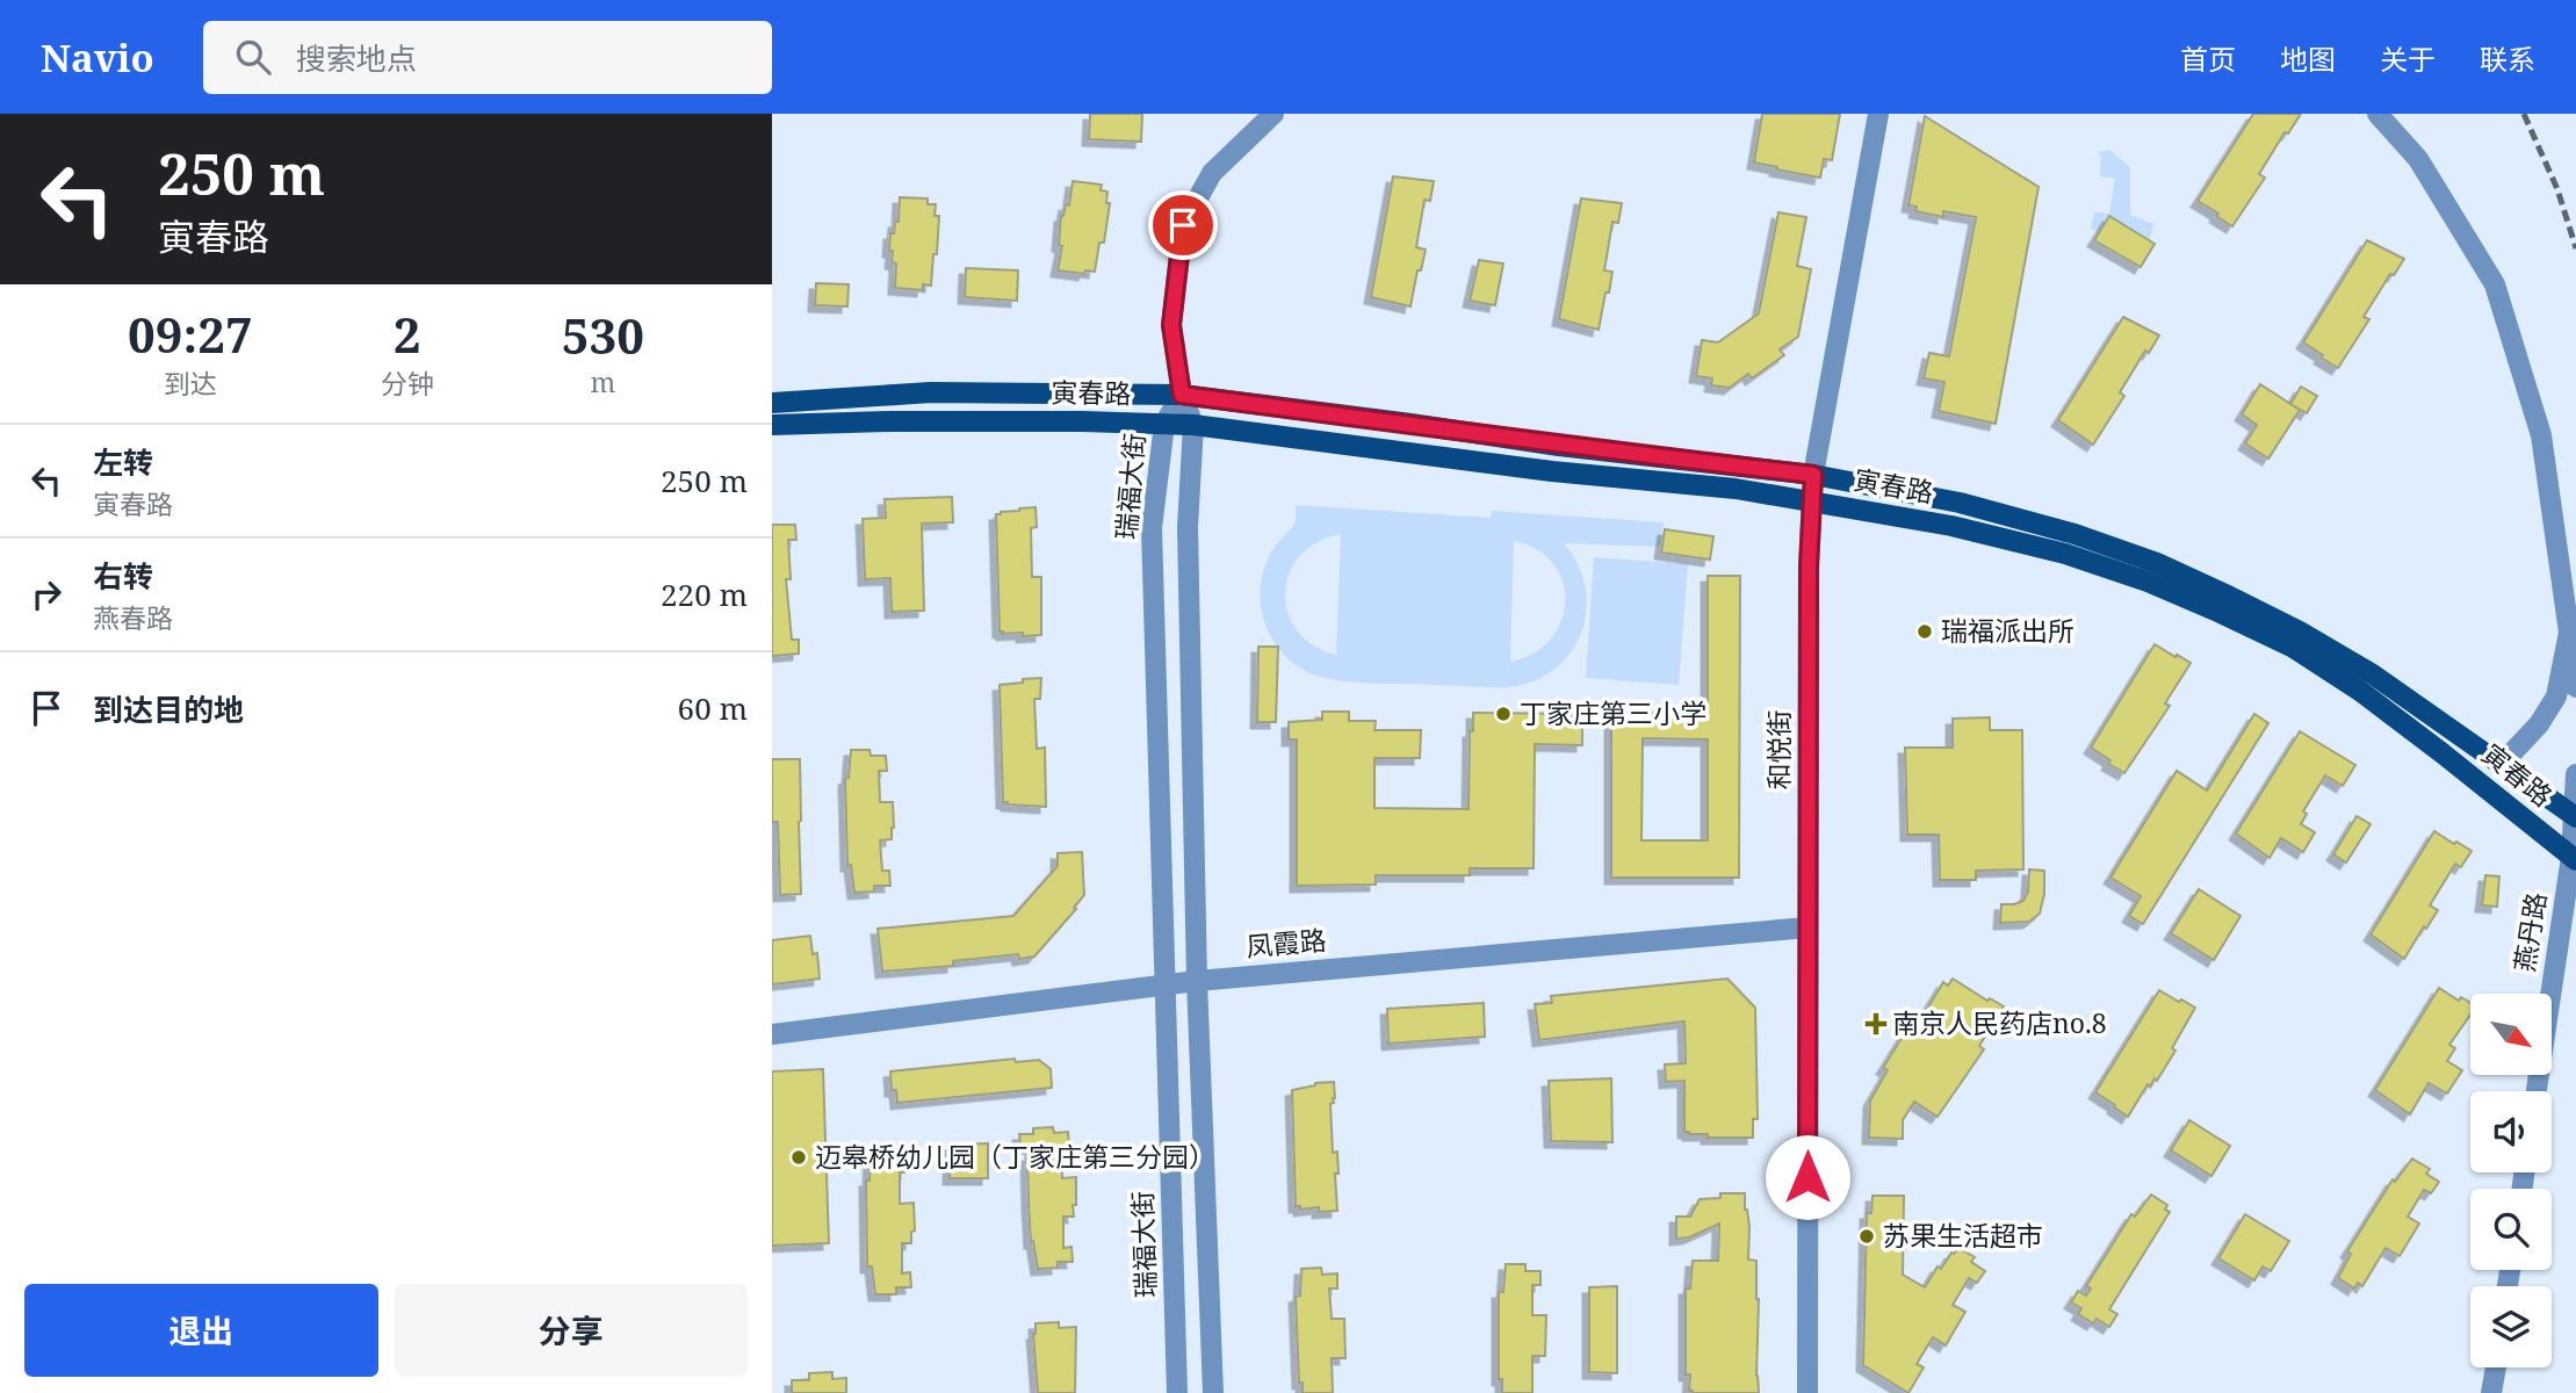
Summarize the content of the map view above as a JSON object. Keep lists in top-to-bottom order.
{
  "streets": {
    "main road": ["寅春路"],
    "street": [
      "瑞福大街",
      "和悦街",
      "燕丹路",
      "凤霞路"
    ]
  },
  "crossings": [
    ["寅春路", "瑞福大街"],
    ["寅春路", "和悦街"],
    ["寅春路", "燕丹路"],
    ["瑞福大街", "凤霞路"],
    ["和悦街", "凤霞路"]
  ],
  "places": {
    "other": [
      "瑞福派出所",
      "丁家庄第三小学",
      "迈皋桥幼儿园（丁家庄第三分园）",
      "苏果生活超市"
    ],
    "health": ["南京人民药店no.8"]
  },
  "north": "bottom right",
  "page": {
    "header": "Navio",
    "search": "搜索地点",
    "nav": [
      "首页",
      "地图",
      "关于",
      "联系"
    ],
    "turn": ["250 m", "寅春路"],
    "eta": [
      "09:27",
      "到达",
      "2",
      "分钟",
      "530",
      "m"
    ],
    "list": [
      {
        "name": "左转",
        "note": "寅春路",
        "value": "250 m"
      },
      {
        "name": "右转",
        "note": "燕春路",
        "value": "220 m"
      },
      {
        "name": "到达目的地",
        "value": "60 m"
      }
    ],
    "buttons": ["退出", "分享"]
  }
}
